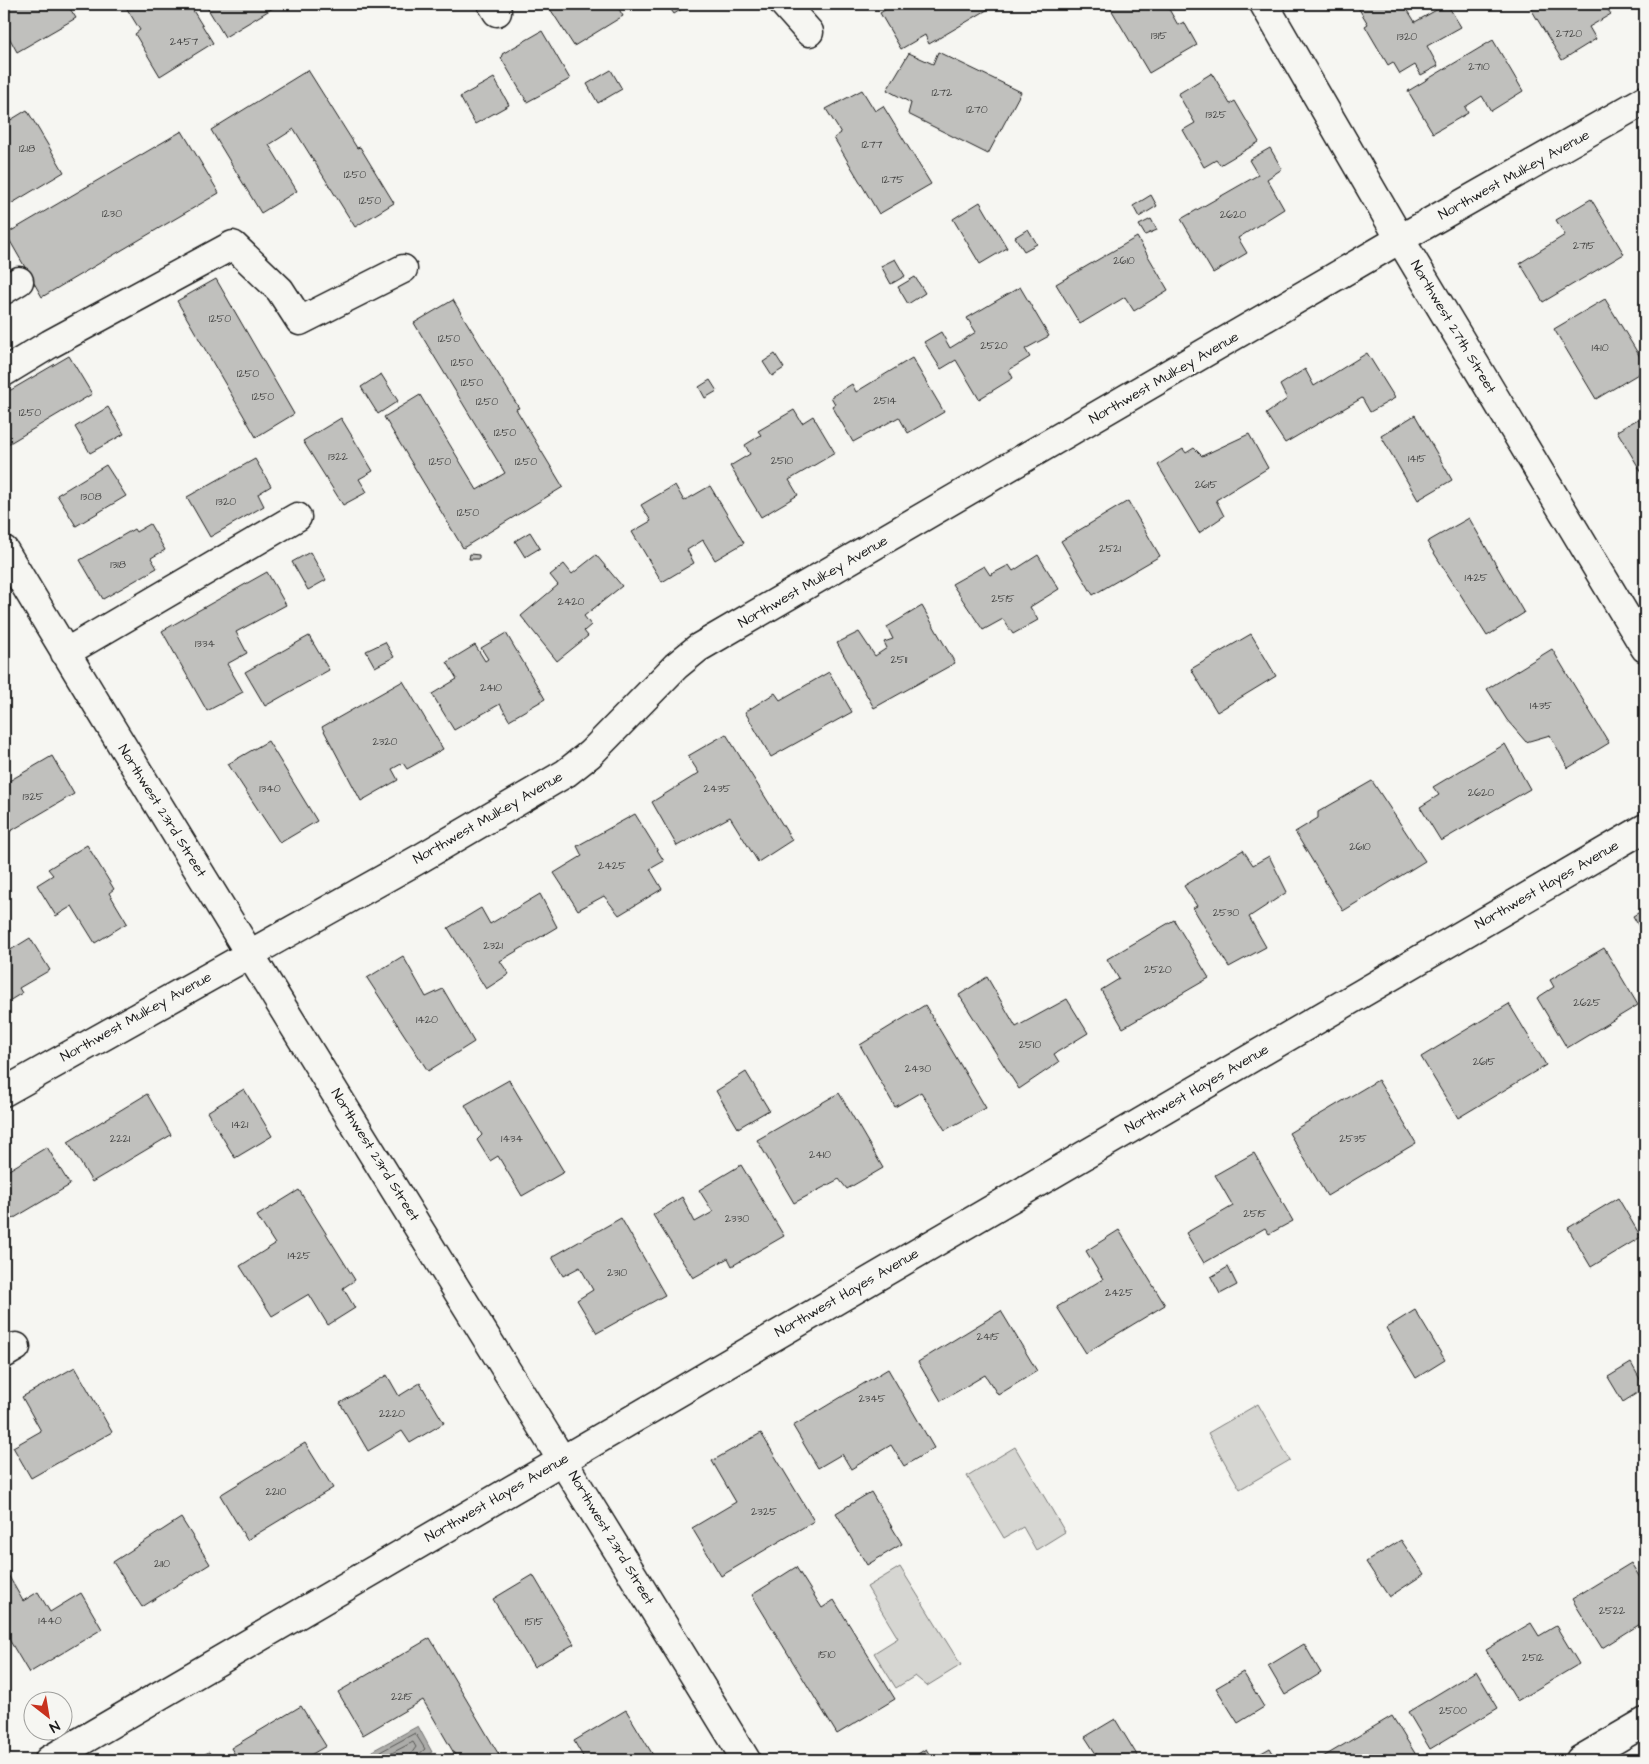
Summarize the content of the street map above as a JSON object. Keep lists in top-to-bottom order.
{
  "streets": {
    "street": [
      "Northwest Mulkey Avenue",
      "Northwest 27th Street",
      "Northwest 23rd Street",
      "Northwest Hayes Avenue"
    ]
  },
  "crossings": [
    ["Northwest Mulkey Avenue", "Northwest 27th Street"],
    ["Northwest Mulkey Avenue", "Northwest 23rd Street"],
    ["Northwest 23rd Street", "Northwest Hayes Avenue"]
  ],
  "house_numbers": [
    "2720",
    "1315",
    "1320",
    "2457",
    "2710",
    "1272",
    "1270",
    "1325",
    "1277",
    "1218",
    "1250",
    "1275",
    "1250",
    "1230",
    "2620",
    "2715",
    "2610",
    "1250",
    "1250",
    "2520",
    "1410",
    "1250",
    "1250",
    "1250",
    "1250",
    "2514",
    "1250",
    "1250",
    "1250",
    "1322",
    "1415",
    "2510",
    "1250",
    "1250",
    "2615",
    "1308",
    "1320",
    "1250",
    "2521",
    "1318",
    "1425",
    "2515",
    "2420",
    "1334",
    "2511",
    "2410",
    "1435",
    "2320",
    "1340",
    "2435",
    "2620",
    "1325",
    "2610",
    "2425",
    "2530",
    "2321",
    "2520",
    "2625",
    "1420",
    "2510",
    "2615",
    "2430",
    "1421",
    "2221",
    "1434",
    "2535",
    "2410",
    "2515",
    "2330",
    "1425",
    "2310",
    "2425",
    "2415",
    "2345",
    "2220",
    "2210",
    "2325",
    "2110",
    "2522",
    "1440",
    "1515",
    "1510",
    "2512",
    "2215",
    "2500"
  ],
  "north": "bottom right"
}
